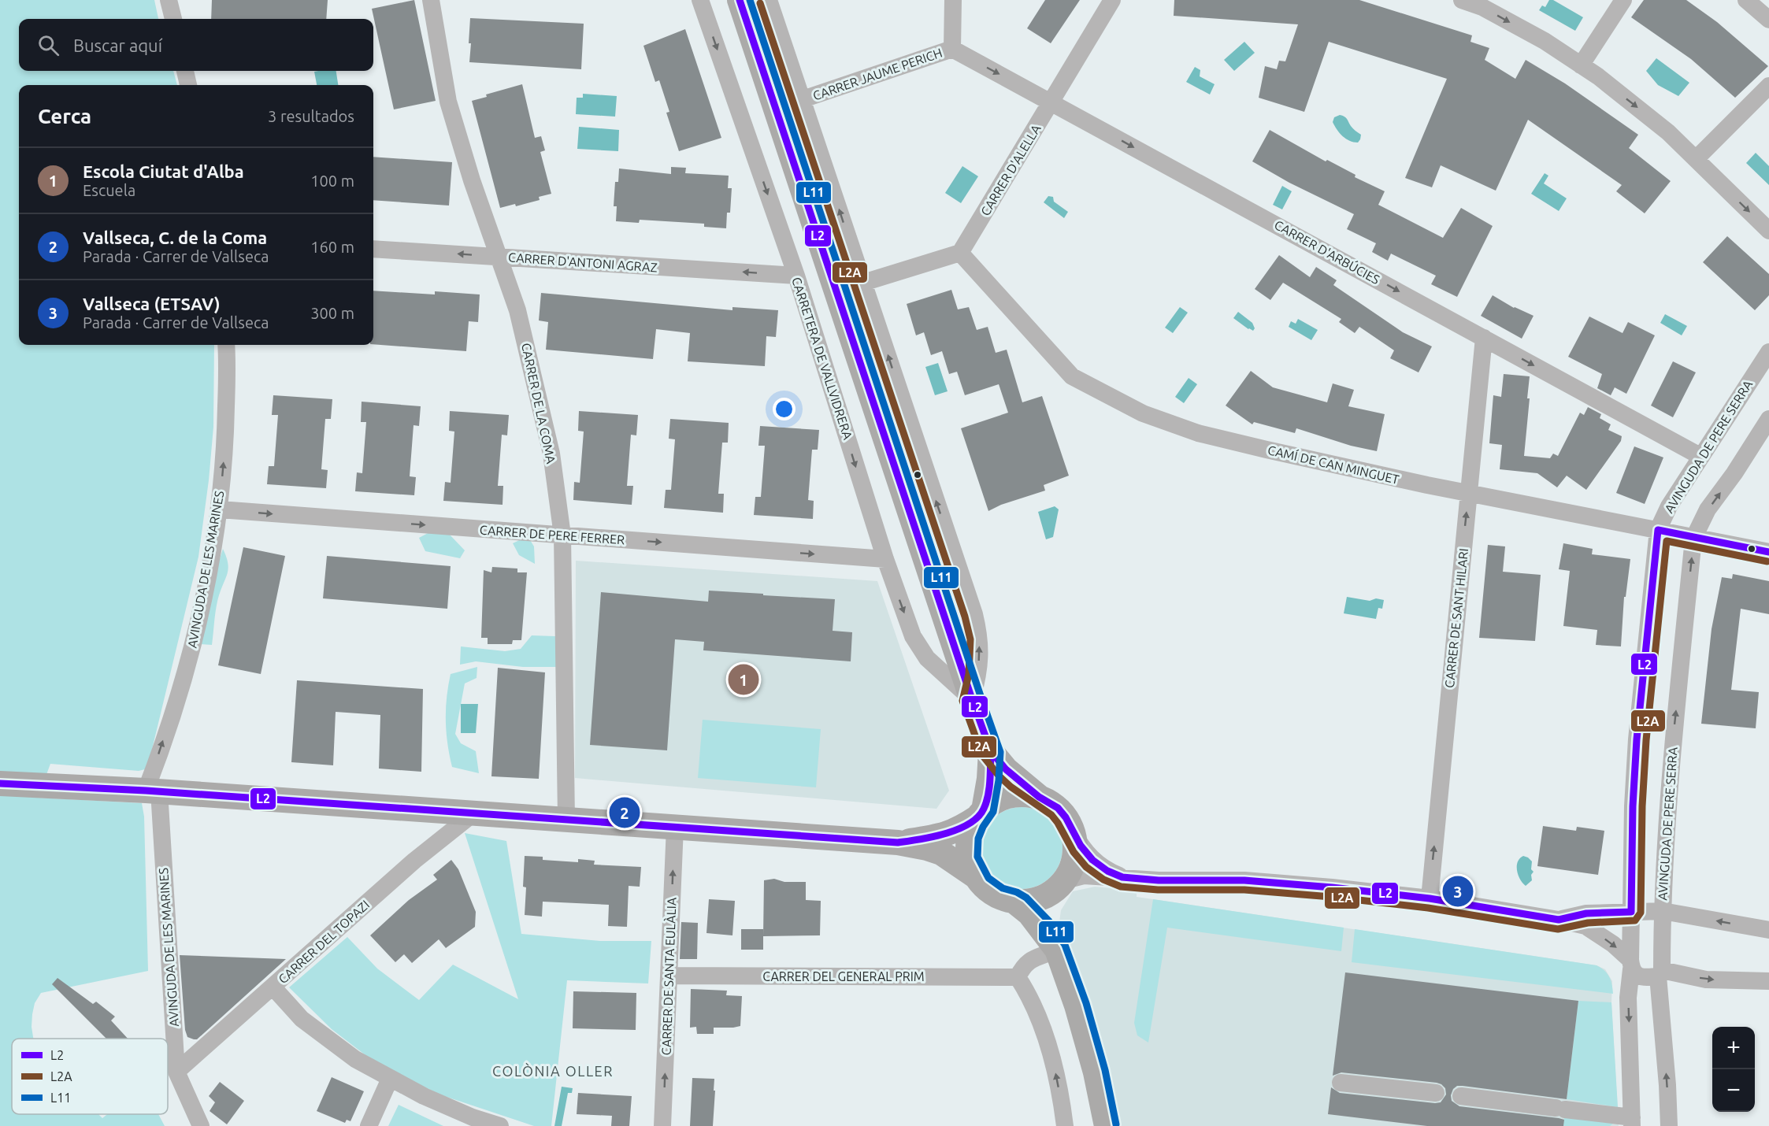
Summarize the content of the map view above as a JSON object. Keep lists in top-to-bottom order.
{
  "streets": {
    "main road": ["CARRETERA DE VALLVIDRERA"],
    "street": [
      "CARRER JAUME PERICH",
      "CARRER D'ALELLA",
      "CARRER D'ARBÚCIES",
      "CARRER D'ANTONI AGRAZ",
      "CARRER DE LA COMA",
      "AVINGUDA DE PERE SERRA",
      "CAMÍ DE CAN MINGUET",
      "CARRER DE PERE FERRER",
      "AVINGUDA DE LES MARINES",
      "CARRER DE SANT HILARI",
      "CARRER DEL TOPAZI",
      "CARRER DE SANTA EULÀLIA",
      "CARRER DEL GENERAL PRIM"
    ]
  },
  "crossings": [
    ["CARRER JAUME PERICH", "CARRER D'ARBÚCIES"],
    ["CARRER D'ALELLA", "CARRER D'ARBÚCIES"],
    ["CARRER D'ALELLA", "CAMÍ DE CAN MINGUET"],
    ["CARRER D'ARBÚCIES", "AVINGUDA DE PERE SERRA"],
    ["CARRER D'ARBÚCIES", "CARRER DE SANT HILARI"],
    ["CARRER D'ANTONI AGRAZ", "CARRETERA DE VALLVIDRERA"],
    ["CARRER D'ANTONI AGRAZ", "CARRER DE LA COMA"],
    ["CARRETERA DE VALLVIDRERA", "CARRER DE PERE FERRER"],
    ["CARRER DE LA COMA", "CARRER DE PERE FERRER"],
    ["AVINGUDA DE PERE SERRA", "CAMÍ DE CAN MINGUET"],
    ["CAMÍ DE CAN MINGUET", "CARRER DE SANT HILARI"],
    ["CARRER DE PERE FERRER", "AVINGUDA DE LES MARINES"],
    ["AVINGUDA DE LES MARINES", "CARRER DEL TOPAZI"],
    ["CARRER DE SANTA EULÀLIA", "CARRER DEL GENERAL PRIM"]
  ],
  "one_way": [
    "CARRER D'ARBÚCIES",
    "CARRER D'ANTONI AGRAZ",
    "CARRER DE PERE FERRER",
    "AVINGUDA DE LES MARINES",
    "CARRER DE SANT HILARI",
    "CARRER DE SANTA EULÀLIA"
  ],
  "districts": ["COLÒNIA OLLER"],
  "lines": ["transit line L2", "transit line L11", "transit line L2A"],
  "legend": ["L2", "L2A", "L11"],
  "page": {
    "search": "Buscar aquí",
    "heading": ["Cerca", "3 resultados"],
    "list": [
      {
        "mark": "1",
        "name": "Escola Ciutat d'Alba",
        "note": "Escuela",
        "value": "100 m"
      },
      {
        "mark": "2",
        "name": "Vallseca, C. de la Coma",
        "note": "Parada · Carrer de Vallseca",
        "value": "160 m"
      },
      {
        "mark": "3",
        "name": "Vallseca (ETSAV)",
        "note": "Parada · Carrer de Vallseca",
        "value": "300 m"
      }
    ],
    "pins": ["1", "2", "3"],
    "map_buttons": ["+", "−"]
  }
}
